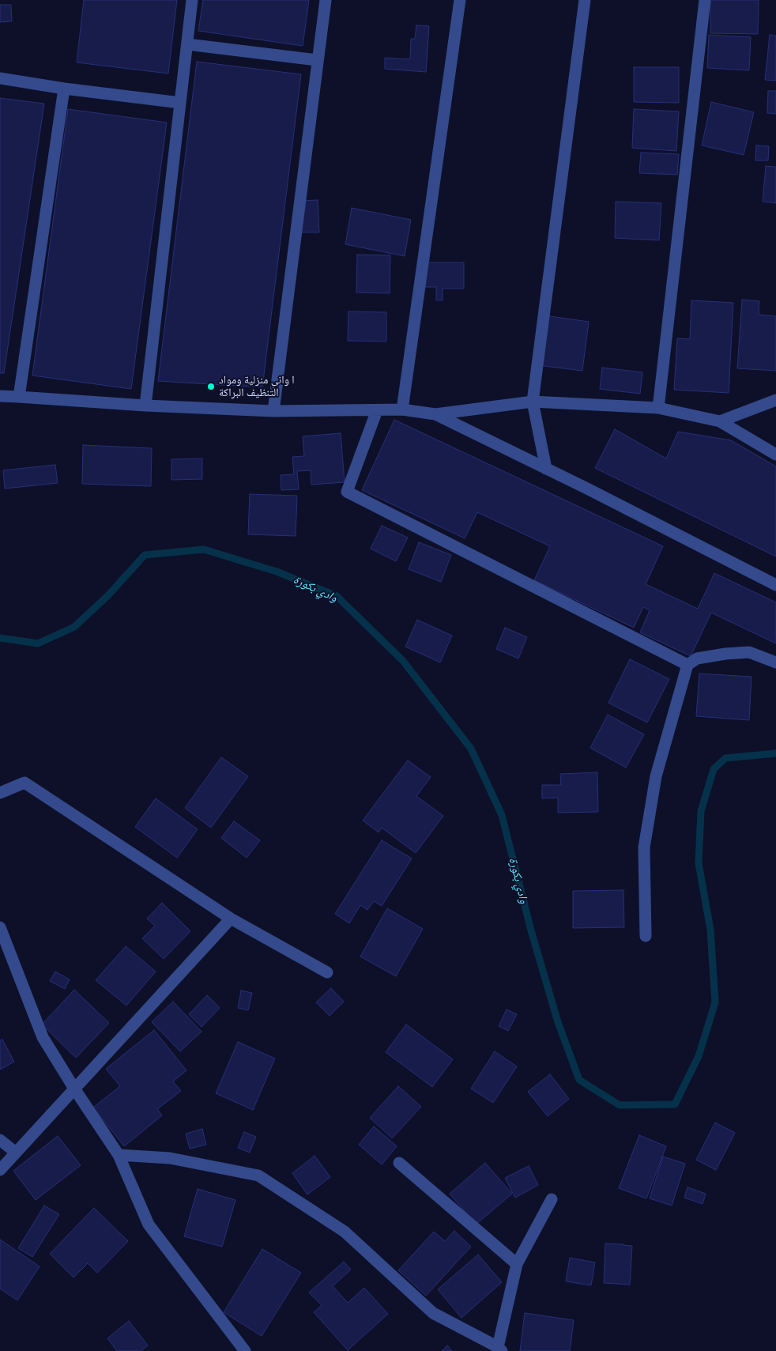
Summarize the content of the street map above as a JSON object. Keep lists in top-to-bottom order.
{
  "water": ["وادي بكورة"],
  "places": ["ا واني منزلية ومواد التنظيف البراكة"]
}
